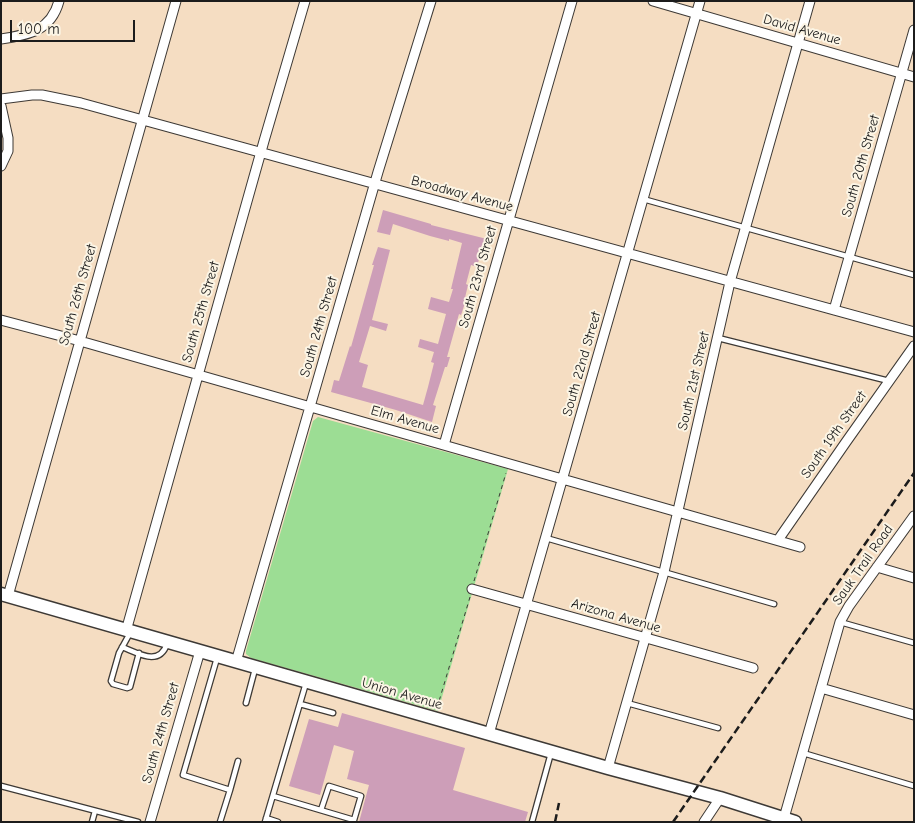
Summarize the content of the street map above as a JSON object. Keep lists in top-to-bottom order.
{
  "streets": {
    "street": [
      "David Avenue",
      "South 20th Street",
      "Broadway Avenue",
      "South 23rd Street",
      "South 26th Street",
      "South 25th Street",
      "South 24th Street",
      "South 22nd Street",
      "South 21st Street",
      "Elm Avenue",
      "South 19th Street",
      "Sauk Trail Road",
      "Arizona Avenue",
      "Union Avenue"
    ]
  },
  "crossings": [
    ["David Avenue", "South 20th Street"],
    ["David Avenue", "South 22nd Street"],
    ["David Avenue", "South 21st Street"],
    ["South 20th Street", "Broadway Avenue"],
    ["Broadway Avenue", "South 23rd Street"],
    ["Broadway Avenue", "South 26th Street"],
    ["Broadway Avenue", "South 25th Street"],
    ["Broadway Avenue", "South 24th Street"],
    ["Broadway Avenue", "South 22nd Street"],
    ["Broadway Avenue", "South 21st Street"],
    ["South 23rd Street", "Elm Avenue"],
    ["South 26th Street", "Elm Avenue"],
    ["South 26th Street", "Union Avenue"],
    ["South 25th Street", "Elm Avenue"],
    ["South 25th Street", "Union Avenue"],
    ["South 24th Street", "Elm Avenue"],
    ["South 24th Street", "Union Avenue"],
    ["South 22nd Street", "Elm Avenue"],
    ["South 22nd Street", "Arizona Avenue"],
    ["South 22nd Street", "Union Avenue"],
    ["South 21st Street", "Elm Avenue"],
    ["South 21st Street", "Arizona Avenue"],
    ["South 21st Street", "Union Avenue"],
    ["Elm Avenue", "South 19th Street"]
  ],
  "scale_bar": "100 m"
}
